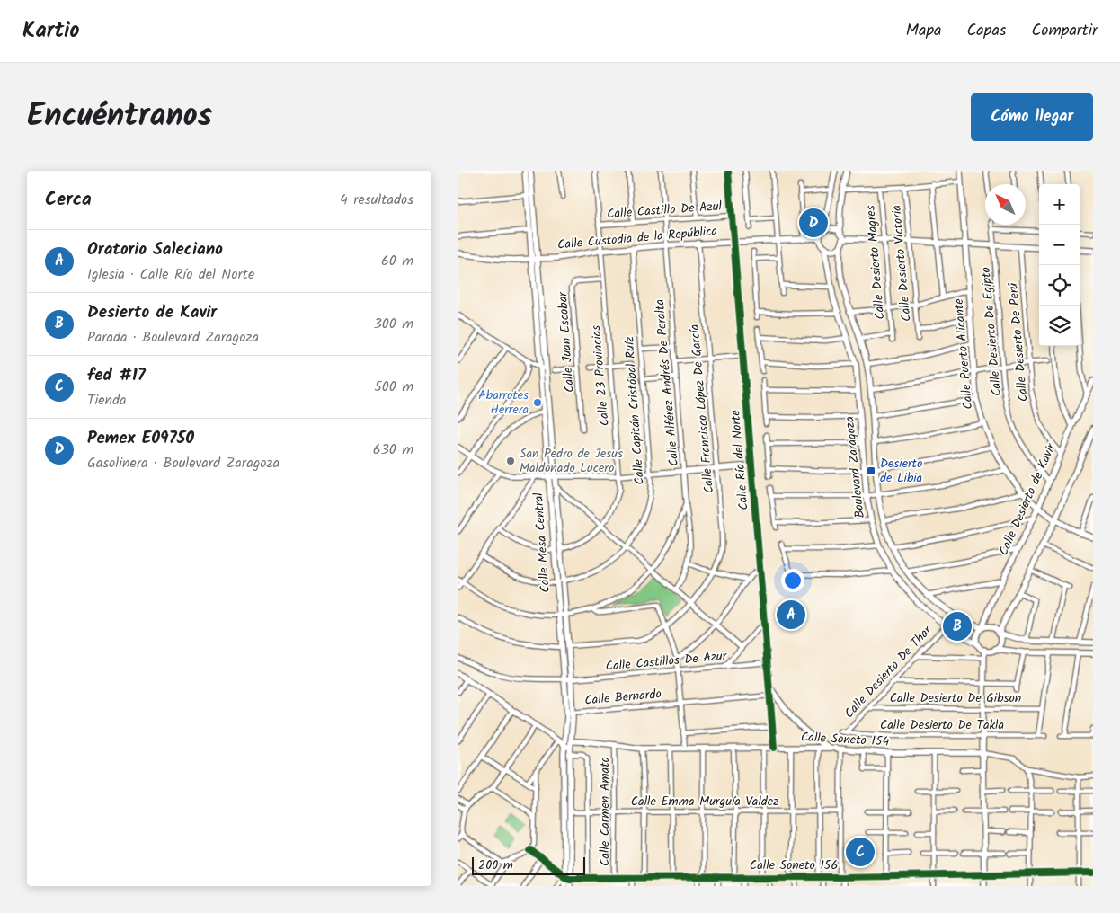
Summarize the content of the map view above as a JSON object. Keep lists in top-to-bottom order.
{
  "streets": {
    "main road": [
      "Calle Custodia de la República",
      "Calle Puerto Alicante",
      "Calle Río del Norte",
      "Boulevard Zaragoza",
      "Calle Desierto de Kavir",
      "Calle Mesa Central",
      "Calle Soneto 154",
      "Calle Soneto 156"
    ],
    "street": [
      "Calle Castillo De Azul",
      "Calle Desierto Magres",
      "Calle Desierto Victoria",
      "Calle Desierto De Egipto",
      "Calle Juan Escobar",
      "Calle Desierto De Perú",
      "Calle 23 Provincias",
      "Calle Alférez Andrés De Peralta",
      "Calle Francisco López De García",
      "Calle Capitán Cristóbal Ruíz",
      "Calle Castillos De Azur",
      "Calle Desierto De Thar",
      "Calle Bernardo",
      "Calle Desierto De Gibson",
      "Calle Desierto De Takla",
      "Calle Emma Murguía Valdez",
      "Calle Carmen Amato"
    ]
  },
  "crossings": [
    ["Calle Castillo De Azul", "Calle 23 Provincias"],
    ["Calle Castillo De Azul", "Calle Alférez Andrés De Peralta"],
    ["Calle Castillo De Azul", "Calle Río del Norte"],
    ["Calle Custodia de la República", "Calle 23 Provincias"],
    ["Calle Custodia de la República", "Calle Alférez Andrés De Peralta"],
    ["Calle Custodia de la República", "Calle Francisco López De García"],
    ["Calle Custodia de la República", "Calle Capitán Cristóbal Ruíz"],
    ["Calle Custodia de la República", "Calle Río del Norte"],
    ["Calle Custodia de la República", "Boulevard Zaragoza"],
    ["Calle Custodia de la República", "Calle Mesa Central"],
    ["Calle Desierto Magres", "Boulevard Zaragoza"],
    ["Calle Desierto De Egipto", "Calle Desierto de Kavir"],
    ["Calle Juan Escobar", "Calle 23 Provincias"],
    ["Calle Desierto De Perú", "Calle Desierto de Kavir"],
    ["Calle Puerto Alicante", "Calle Desierto de Kavir"],
    ["Calle 23 Provincias", "Calle Mesa Central"],
    ["Calle Francisco López De García", "Calle Mesa Central"],
    ["Calle Capitán Cristóbal Ruíz", "Calle Mesa Central"],
    ["Calle Río del Norte", "Calle Castillos De Azur"],
    ["Calle Río del Norte", "Calle Bernardo"],
    ["Calle Río del Norte", "Calle Soneto 154"],
    ["Boulevard Zaragoza", "Calle Desierto de Kavir"],
    ["Boulevard Zaragoza", "Calle Desierto De Thar"],
    ["Calle Mesa Central", "Calle Castillos De Azur"],
    ["Calle Mesa Central", "Calle Bernardo"],
    ["Calle Mesa Central", "Calle Soneto 154"],
    ["Calle Mesa Central", "Calle Emma Murguía Valdez"],
    ["Calle Mesa Central", "Calle Soneto 156"],
    ["Calle Desierto De Thar", "Calle Desierto De Gibson"],
    ["Calle Desierto De Thar", "Calle Desierto De Takla"],
    ["Calle Soneto 154", "Calle Carmen Amato"],
    ["Calle Emma Murguía Valdez", "Calle Carmen Amato"],
    ["Calle Carmen Amato", "Calle Soneto 156"]
  ],
  "places": {
    "other": ["Abarrotes Herrera", "San Pedro de Jesus Maldonado Lucero"],
    "transit": ["Desierto de Libia"]
  },
  "scale_bar": "200 m",
  "north": "top left",
  "page": {
    "header": "Kartio",
    "nav": ["Mapa", "Capas", "Compartir"],
    "title": "Encuéntranos",
    "buttons": "Cómo llegar",
    "heading": ["Cerca", "4 resultados"],
    "map_buttons": ["+", "−"],
    "pins": [
      "D",
      "A",
      "B",
      "C"
    ],
    "list": [
      {
        "mark": "A",
        "name": "Oratorio Saleciano",
        "note": "Iglesia · Calle Río del Norte",
        "value": "60 m"
      },
      {
        "mark": "B",
        "name": "Desierto de Kavir",
        "note": "Parada · Boulevard Zaragoza",
        "value": "300 m"
      },
      {
        "mark": "C",
        "name": "fed #17",
        "note": "Tienda",
        "value": "500 m"
      },
      {
        "mark": "D",
        "name": "Pemex E09750",
        "note": "Gasolinera · Boulevard Zaragoza",
        "value": "630 m"
      }
    ],
    "scale": "200 m"
  }
}
